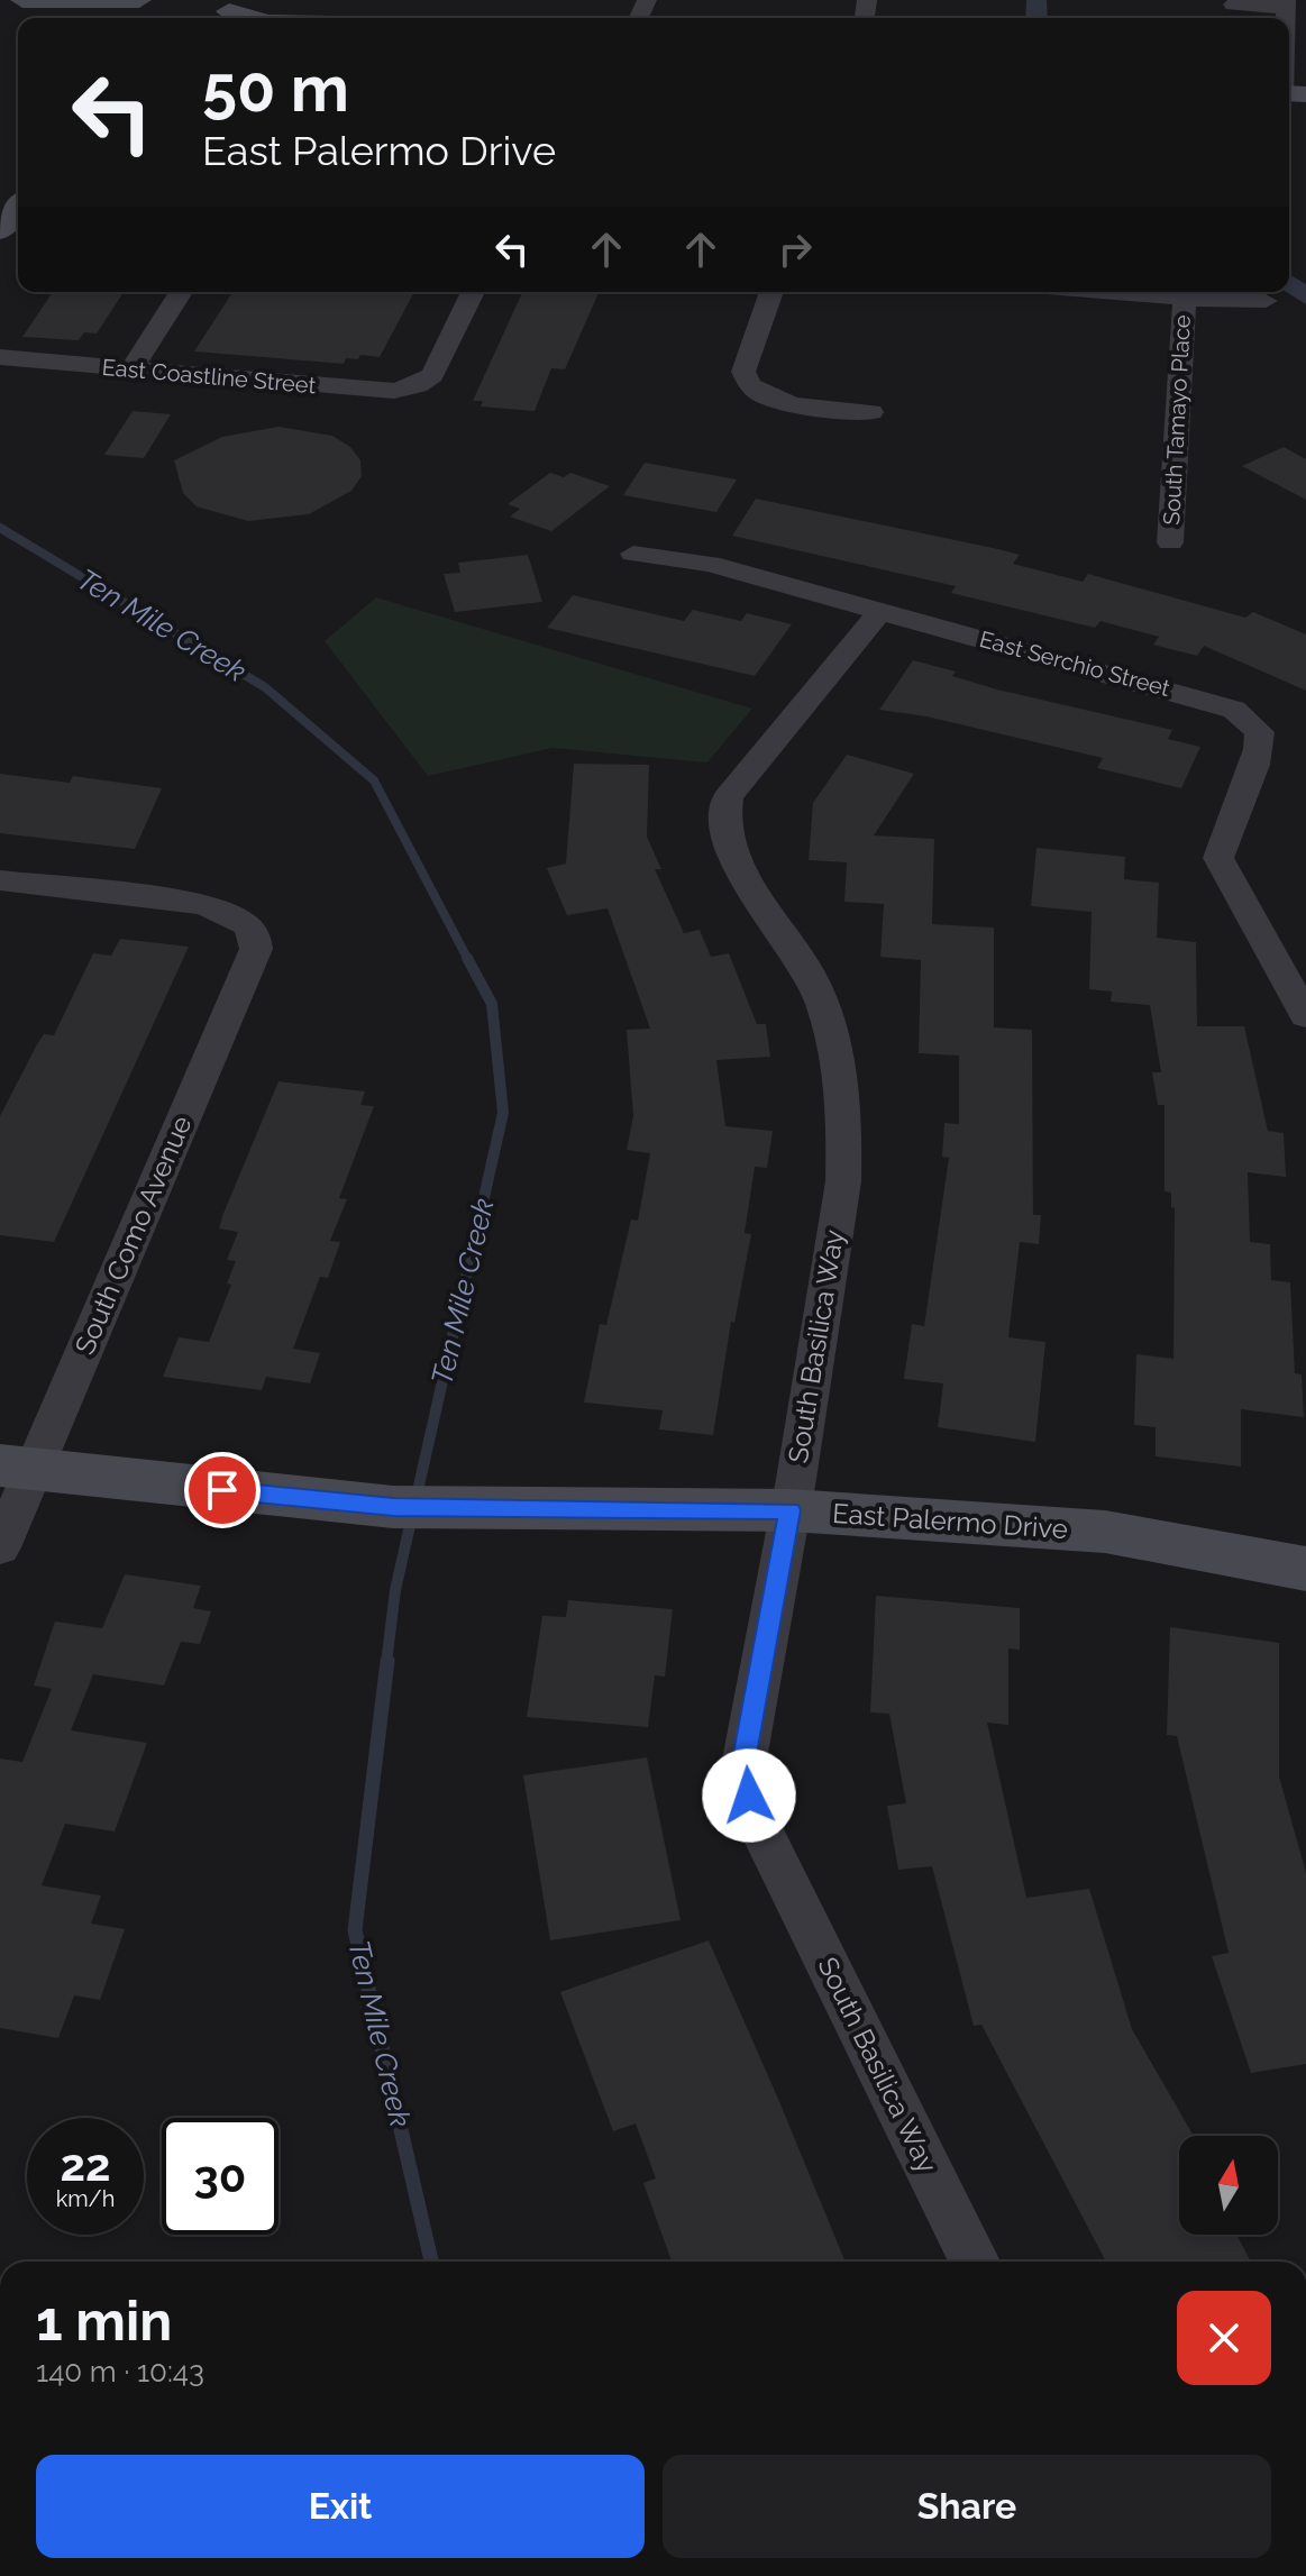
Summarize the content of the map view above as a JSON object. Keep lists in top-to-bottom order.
{
  "streets": {
    "street": [
      "East Coastline Street",
      "South Tamayo Place",
      "East Serchio Street",
      "South Como Avenue",
      "South Basilica Way",
      "East Palermo Drive"
    ]
  },
  "crossings": [
    ["East Serchio Street", "South Basilica Way"],
    ["South Como Avenue", "East Palermo Drive"],
    ["South Basilica Way", "East Palermo Drive"]
  ],
  "water": ["Ten Mile Creek"],
  "north": "top",
  "page": {
    "turn": ["50 m", "East Palermo Drive"],
    "speed": "22 km/h",
    "limit": "30",
    "heading": ["1 min", "140 m · 10:43"],
    "buttons": ["Exit", "Share"]
  }
}
